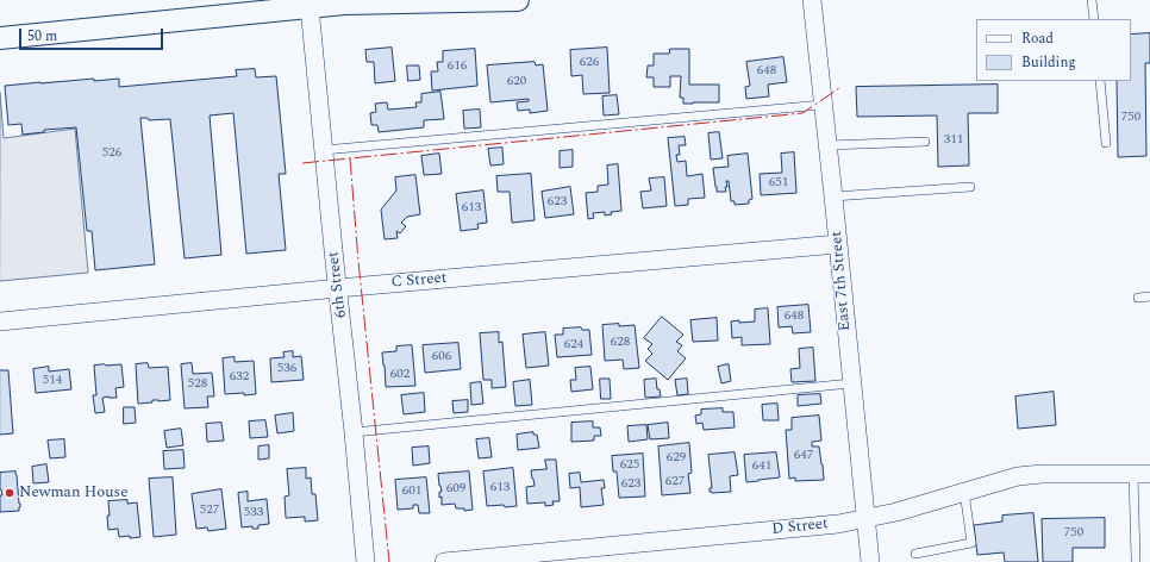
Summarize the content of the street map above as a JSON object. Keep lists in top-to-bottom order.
{
  "streets": {
    "street": [
      "C Street",
      "East 7th Street",
      "6th Street",
      "D Street"
    ]
  },
  "crossings": [
    ["C Street", "East 7th Street"],
    ["C Street", "6th Street"],
    ["East 7th Street", "D Street"]
  ],
  "places": ["Newman House"],
  "house_numbers": [
    "626",
    "616",
    "648",
    "620",
    "750",
    "311",
    "526",
    "651",
    "623",
    "613",
    "648",
    "628",
    "624",
    "606",
    "536",
    "602",
    "632",
    "514",
    "528",
    "647",
    "629",
    "625",
    "641",
    "627",
    "623",
    "613",
    "609",
    "601",
    "527",
    "533",
    "750"
  ],
  "legend": ["Road", "Building"],
  "scale_bar": "50 m"
}
